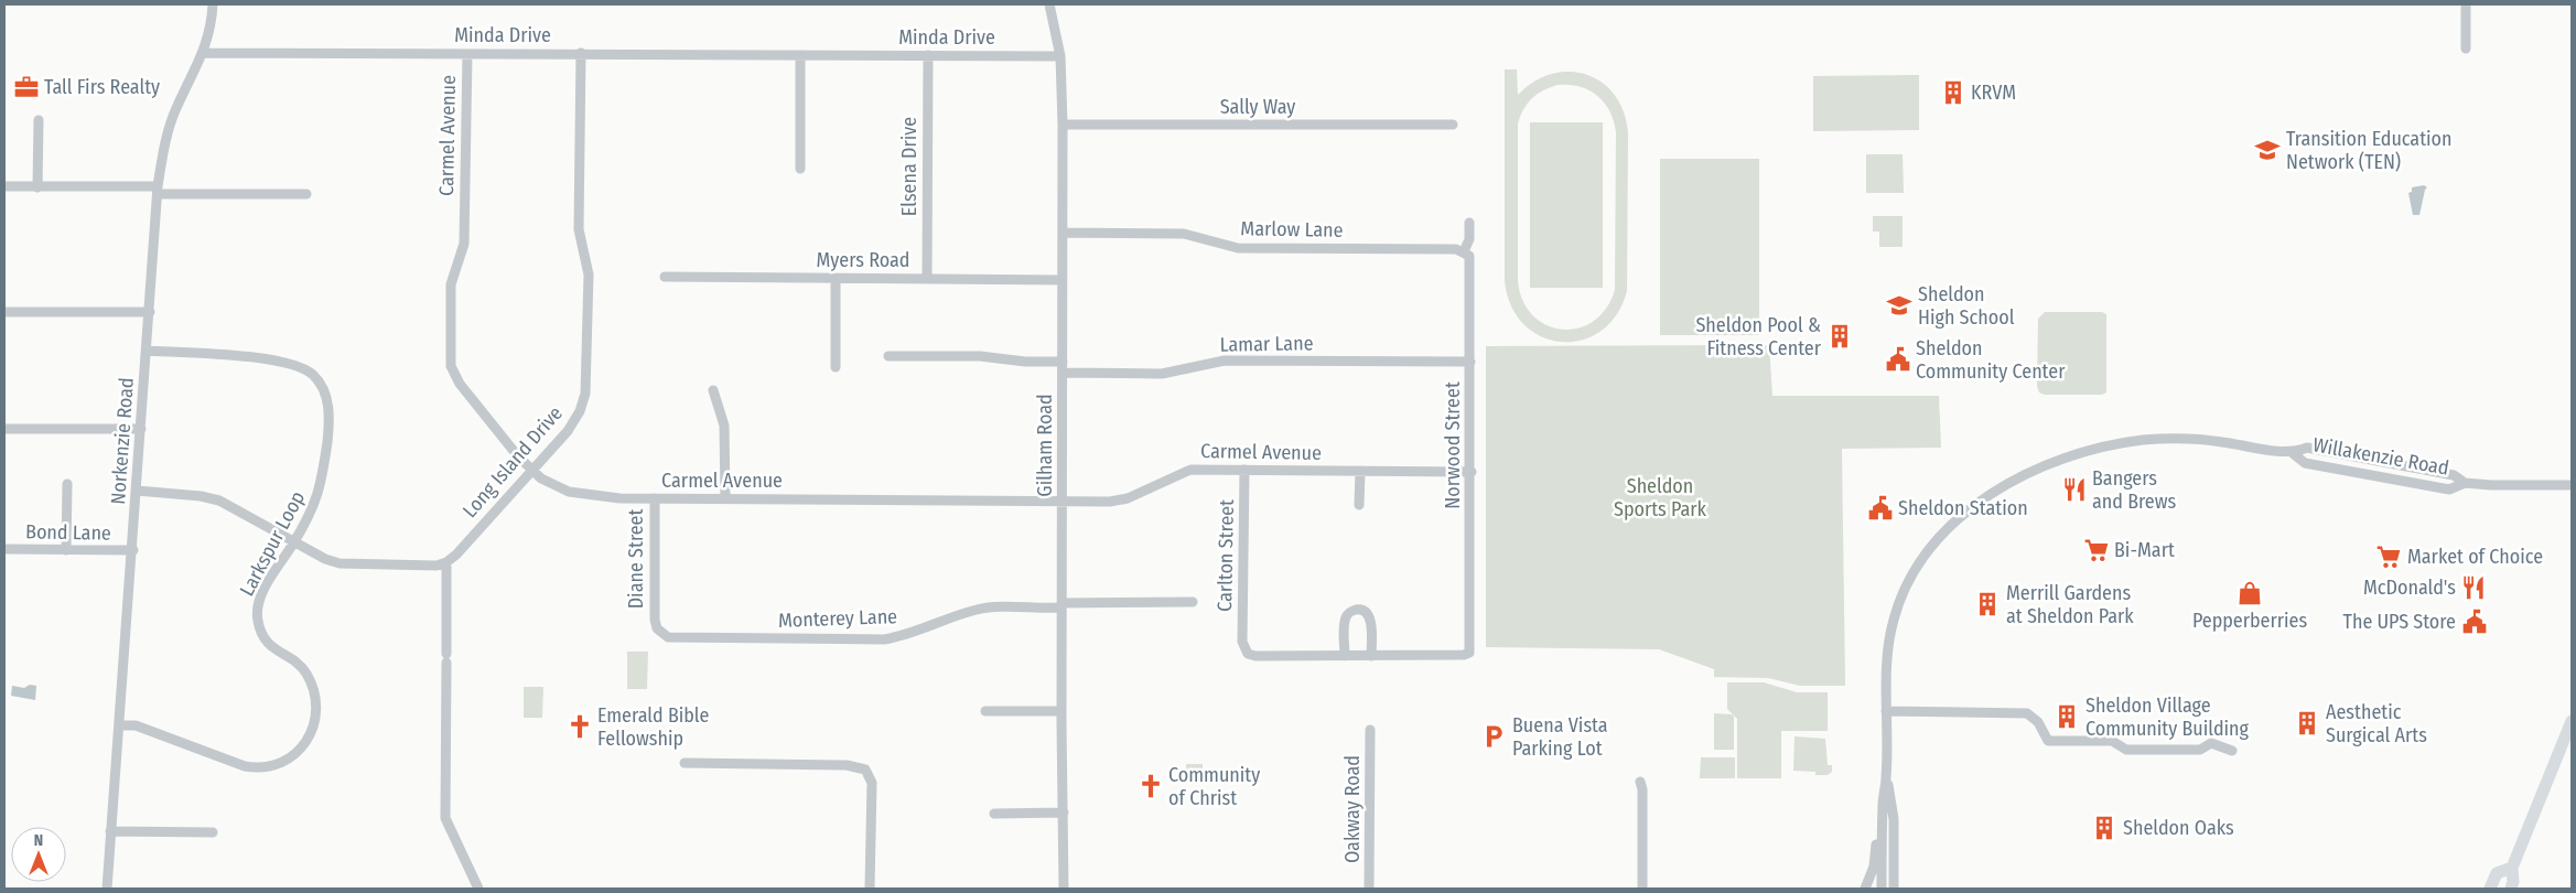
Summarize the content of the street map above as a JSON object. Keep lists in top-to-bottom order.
{
  "streets": {
    "street": [
      "Minda Drive",
      "Sally Way",
      "Carmel Avenue",
      "Elsena Drive",
      "Marlow Lane",
      "Myers Road",
      "Lamar Lane",
      "Norkenzie Road",
      "Gilham Road",
      "Norwood Street",
      "Willakenzie Road",
      "Long Island Drive",
      "Bond Lane",
      "Larkspur Loop",
      "Carlton Street",
      "Diane Street",
      "Monterey Lane",
      "Oakway Road"
    ]
  },
  "crossings": [
    ["Minda Drive", "Carmel Avenue"],
    ["Minda Drive", "Elsena Drive"],
    ["Minda Drive", "Norkenzie Road"],
    ["Minda Drive", "Gilham Road"],
    ["Minda Drive", "Long Island Drive"],
    ["Sally Way", "Gilham Road"],
    ["Carmel Avenue", "Gilham Road"],
    ["Carmel Avenue", "Norwood Street"],
    ["Carmel Avenue", "Long Island Drive"],
    ["Carmel Avenue", "Carlton Street"],
    ["Carmel Avenue", "Diane Street"],
    ["Elsena Drive", "Myers Road"],
    ["Marlow Lane", "Gilham Road"],
    ["Marlow Lane", "Norwood Street"],
    ["Myers Road", "Gilham Road"],
    ["Lamar Lane", "Gilham Road"],
    ["Lamar Lane", "Norwood Street"],
    ["Norkenzie Road", "Bond Lane"],
    ["Norkenzie Road", "Larkspur Loop"],
    ["Gilham Road", "Monterey Lane"],
    ["Diane Street", "Monterey Lane"]
  ],
  "parks": ["Sheldon Sports Park"],
  "places": {
    "office": ["Tall Firs Realty"],
    "building": [
      "KRVM",
      "Sheldon Pool & Fitness Center",
      "Merrill Gardens at Sheldon Park",
      "Sheldon Village Community Building",
      "Aesthetic Surgical Arts",
      "Sheldon Oaks"
    ],
    "school or university": ["Transition Education Network (TEN)", "Sheldon High School"],
    "public building": ["Sheldon Community Center", "Sheldon Station", "The UPS Store"],
    "restaurant": ["Bangers and Brews", "McDonald's"],
    "supermarket": ["Bi-Mart", "Market of Choice"],
    "shop": ["Pepperberries"],
    "church": ["Emerald Bible Fellowship", "Community of Christ"],
    "parking": ["Buena Vista Parking Lot"]
  },
  "north": "top"
}
